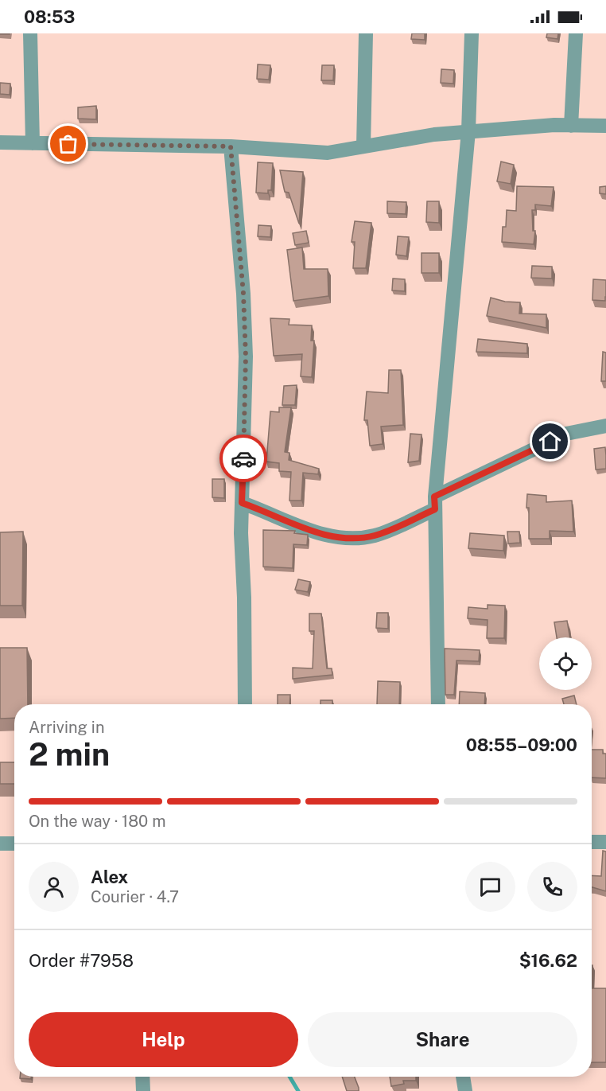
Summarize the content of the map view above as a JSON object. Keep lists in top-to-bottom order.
{
  "page": {
    "status": "08:53",
    "heading": ["2 min", "Arriving in", "08:55–09:00"],
    "panel": [
      "Alex",
      "Courier · 4.7",
      "Order #7958",
      "$16.62"
    ],
    "bar": "On the way · 180 m",
    "buttons": ["Help", "Share"]
  }
}
